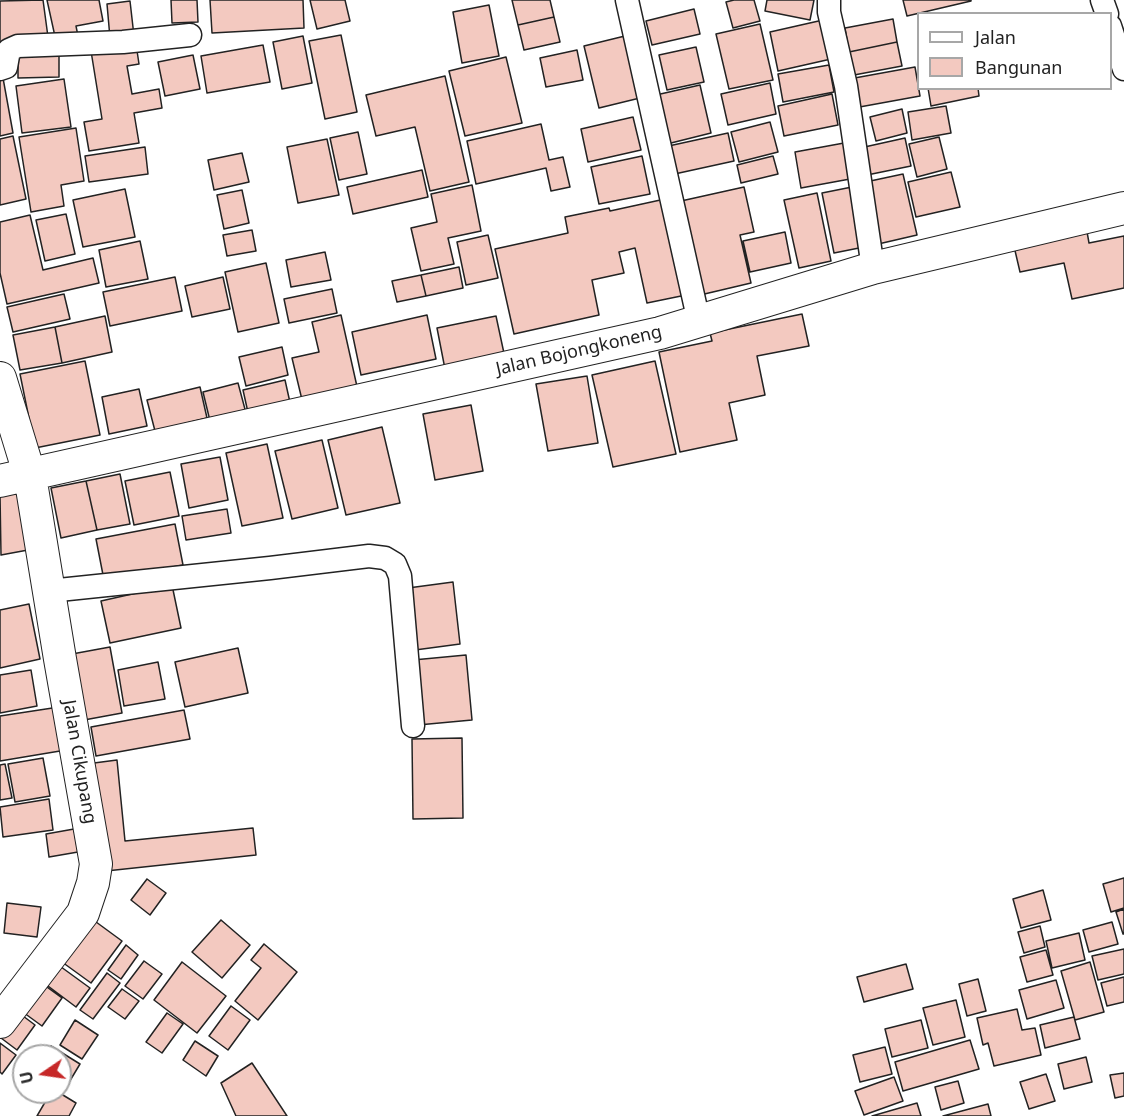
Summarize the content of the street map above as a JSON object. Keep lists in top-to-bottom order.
{
  "streets": {
    "main road": ["Jalan Bojongkoneng", "Jalan Cikupang"]
  },
  "crossings": [
    ["Jalan Bojongkoneng", "Jalan Cikupang"]
  ],
  "legend": ["Jalan", "Bangunan"],
  "north": "left"
}
